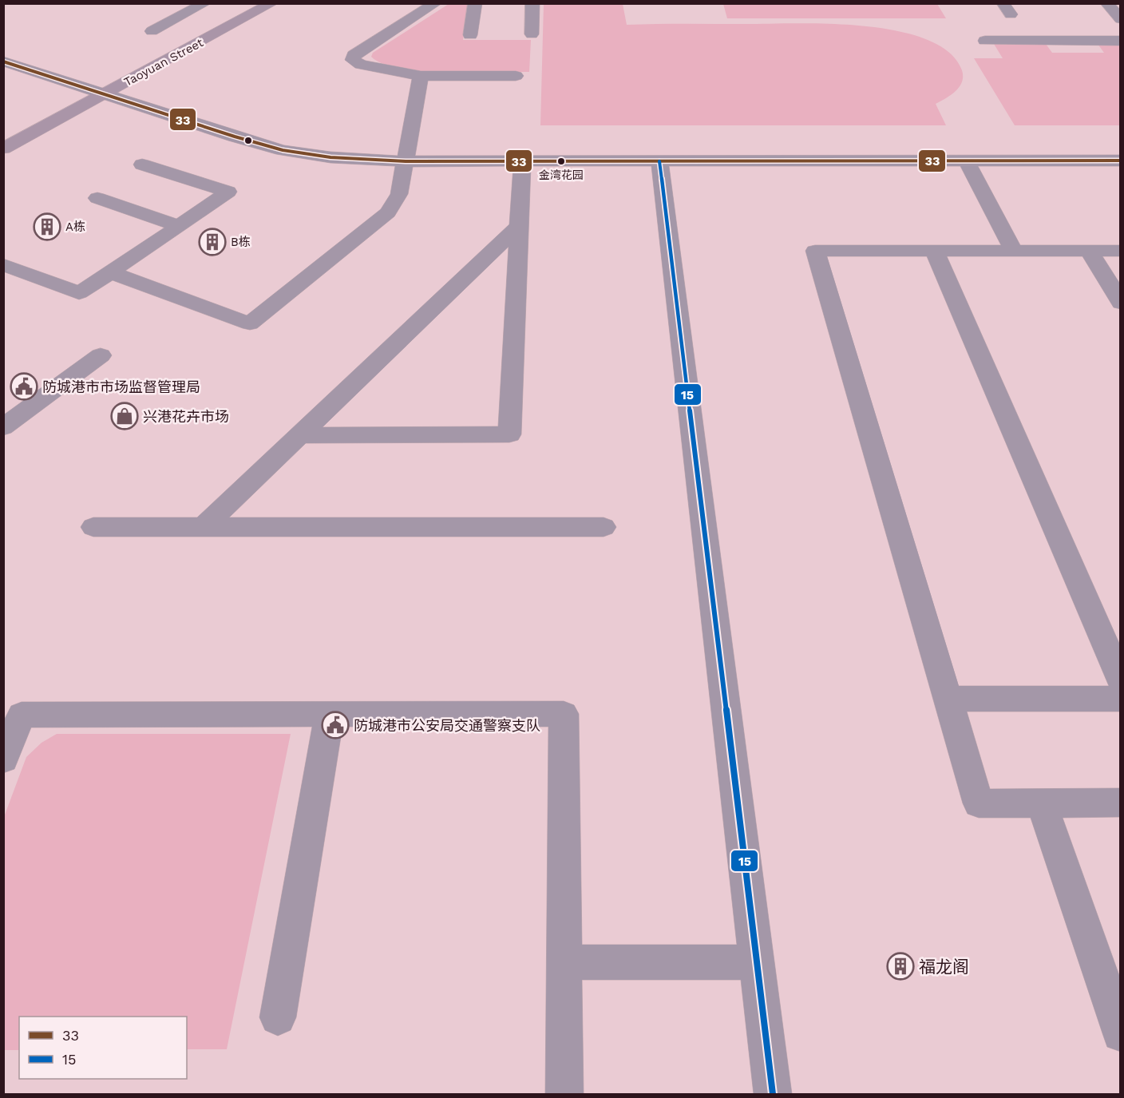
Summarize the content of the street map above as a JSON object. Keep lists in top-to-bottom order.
{
  "streets": {
    "main road": ["Taoyuan Street"]
  },
  "places": {
    "other": ["金湾花园"],
    "building": ["A栋", "B栋", "福龙阁"],
    "public building": ["防城港市市场监督管理局", "防城港市公安局交通警察支队"],
    "shop": ["兴港花卉市场"]
  },
  "lines": ["transit line 33", "transit line 15"],
  "legend": ["33", "15"]
}
